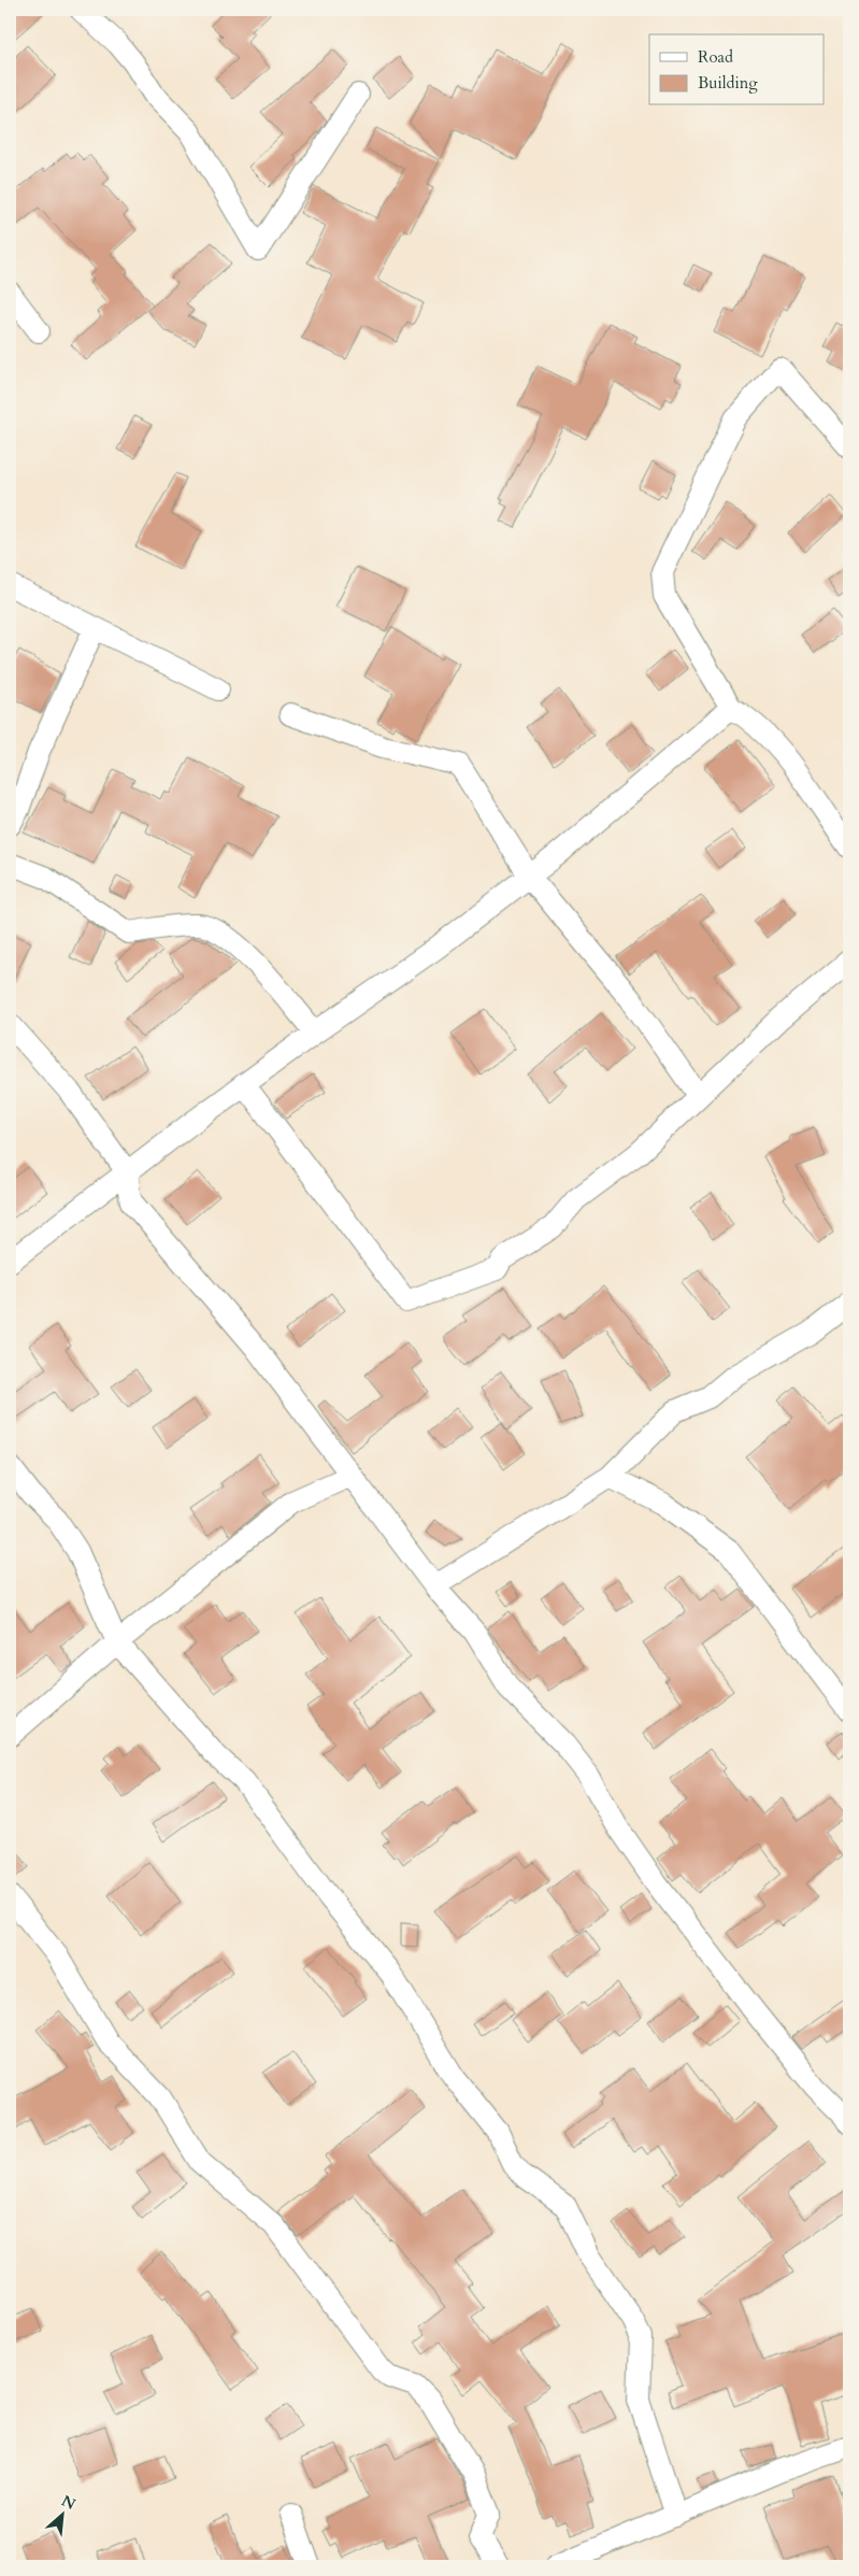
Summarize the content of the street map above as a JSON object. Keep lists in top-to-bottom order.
{
  "legend": ["Road", "Building"],
  "north": "top right"
}
